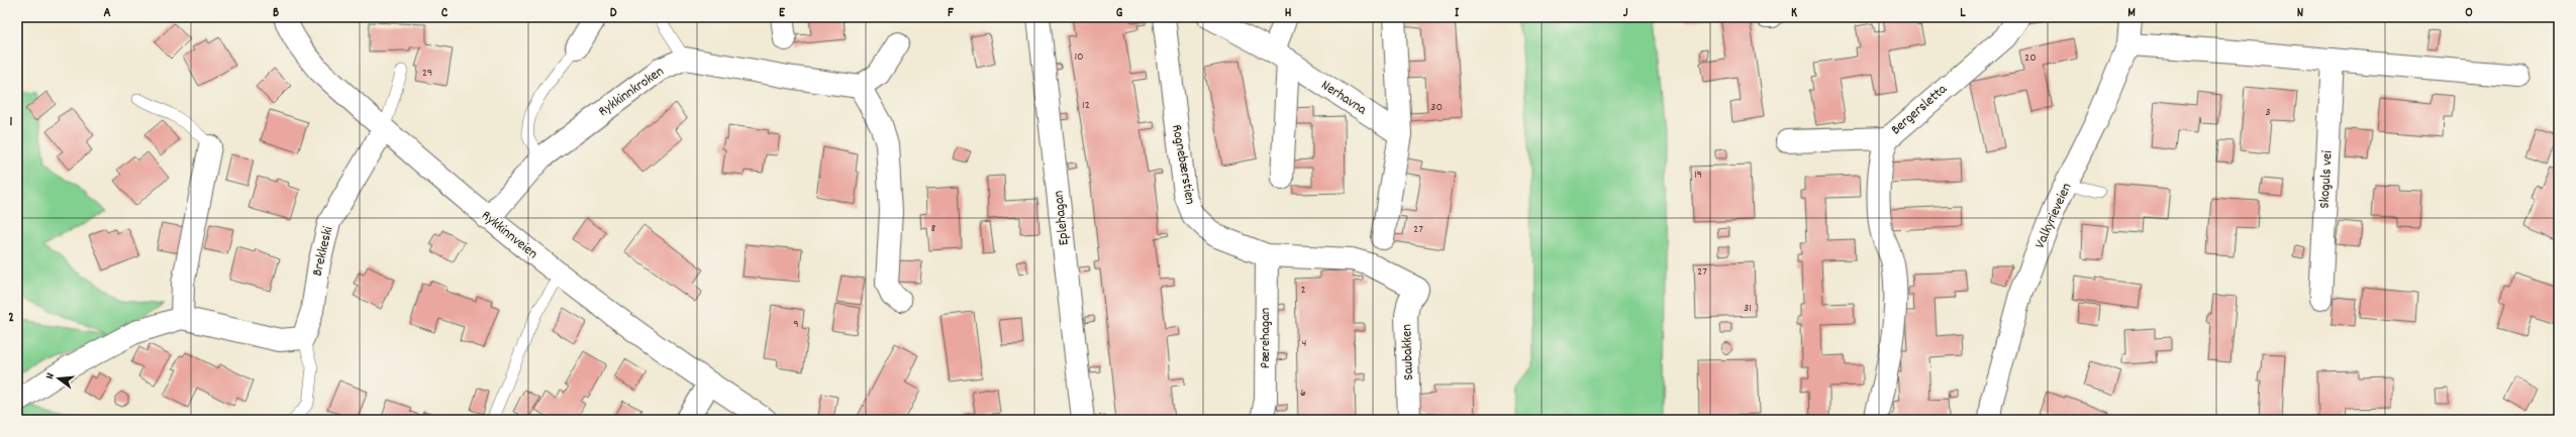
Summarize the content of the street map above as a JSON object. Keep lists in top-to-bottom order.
{
  "streets": {
    "street": [
      "Rykkinnkroken",
      "Nerhavna",
      "Bergersletta",
      "Rognebærstien",
      "Skoguls vei",
      "Valkyrieveien",
      "Eplehagan",
      "Rykkinnveien",
      "Brekkeski",
      "Pærehagan",
      "Saubakken"
    ]
  },
  "crossings": [
    ["Rykkinnkroken", "Rykkinnveien"],
    ["Rognebærstien", "Pærehagan"],
    ["Rognebærstien", "Saubakken"],
    ["Rykkinnveien", "Brekkeski"]
  ],
  "house_numbers": [
    "10",
    "20",
    "29",
    "12",
    "30",
    "3",
    "19",
    "8",
    "27",
    "27",
    "2",
    "31",
    "9",
    "4",
    "6"
  ],
  "north": "left",
  "grid": {
    "columns": [
      "A",
      "B",
      "C",
      "D",
      "E",
      "F",
      "G",
      "H",
      "I",
      "J",
      "K",
      "L",
      "M",
      "N",
      "O"
    ],
    "rows": ["1", "2"]
  }
}
